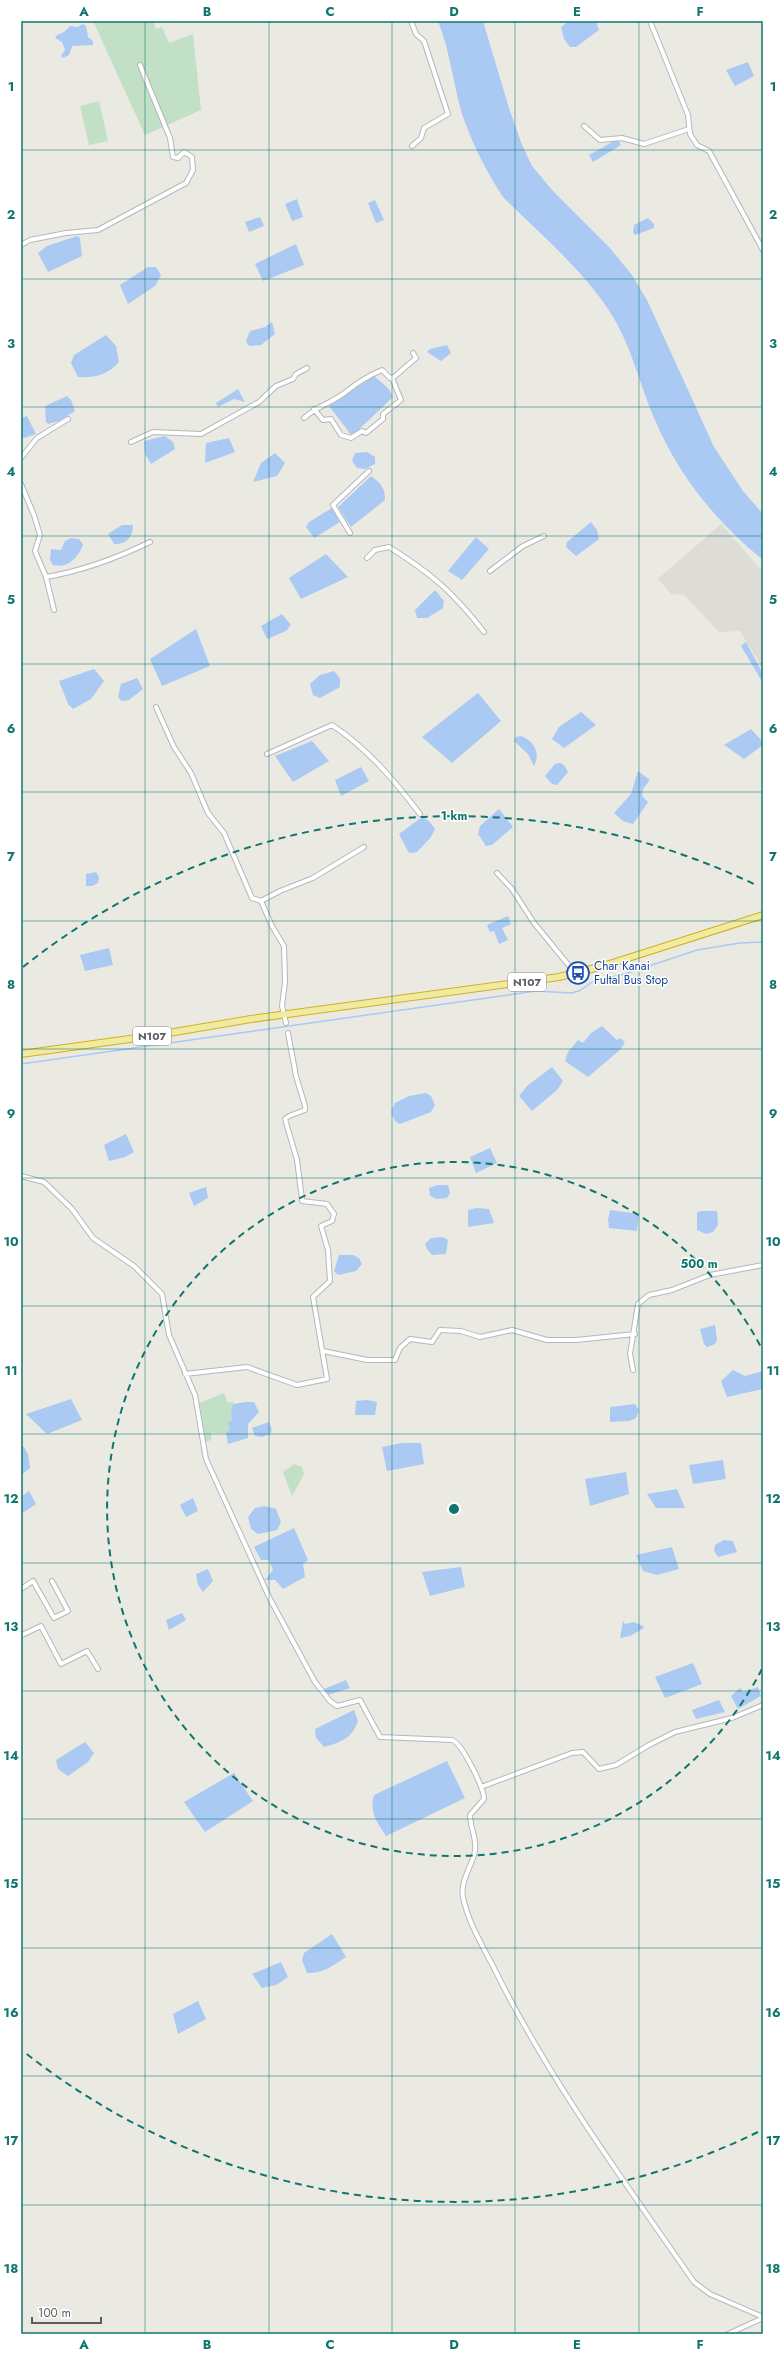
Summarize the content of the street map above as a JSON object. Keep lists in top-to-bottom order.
{
  "streets": {
    "highway": ["N107"]
  },
  "places": {
    "bus stop": ["Char Kanai Fultal Bus Stop"]
  },
  "scale_bar": "100 m",
  "grid": {
    "columns": [
      "A",
      "B",
      "C",
      "D",
      "E",
      "F"
    ],
    "rows": [
      "1",
      "2",
      "3",
      "4",
      "5",
      "6",
      "7",
      "8",
      "9",
      "10",
      "11",
      "12",
      "13",
      "14",
      "15",
      "16",
      "17",
      "18"
    ]
  },
  "rings": ["1 km", "500 m"]
}
